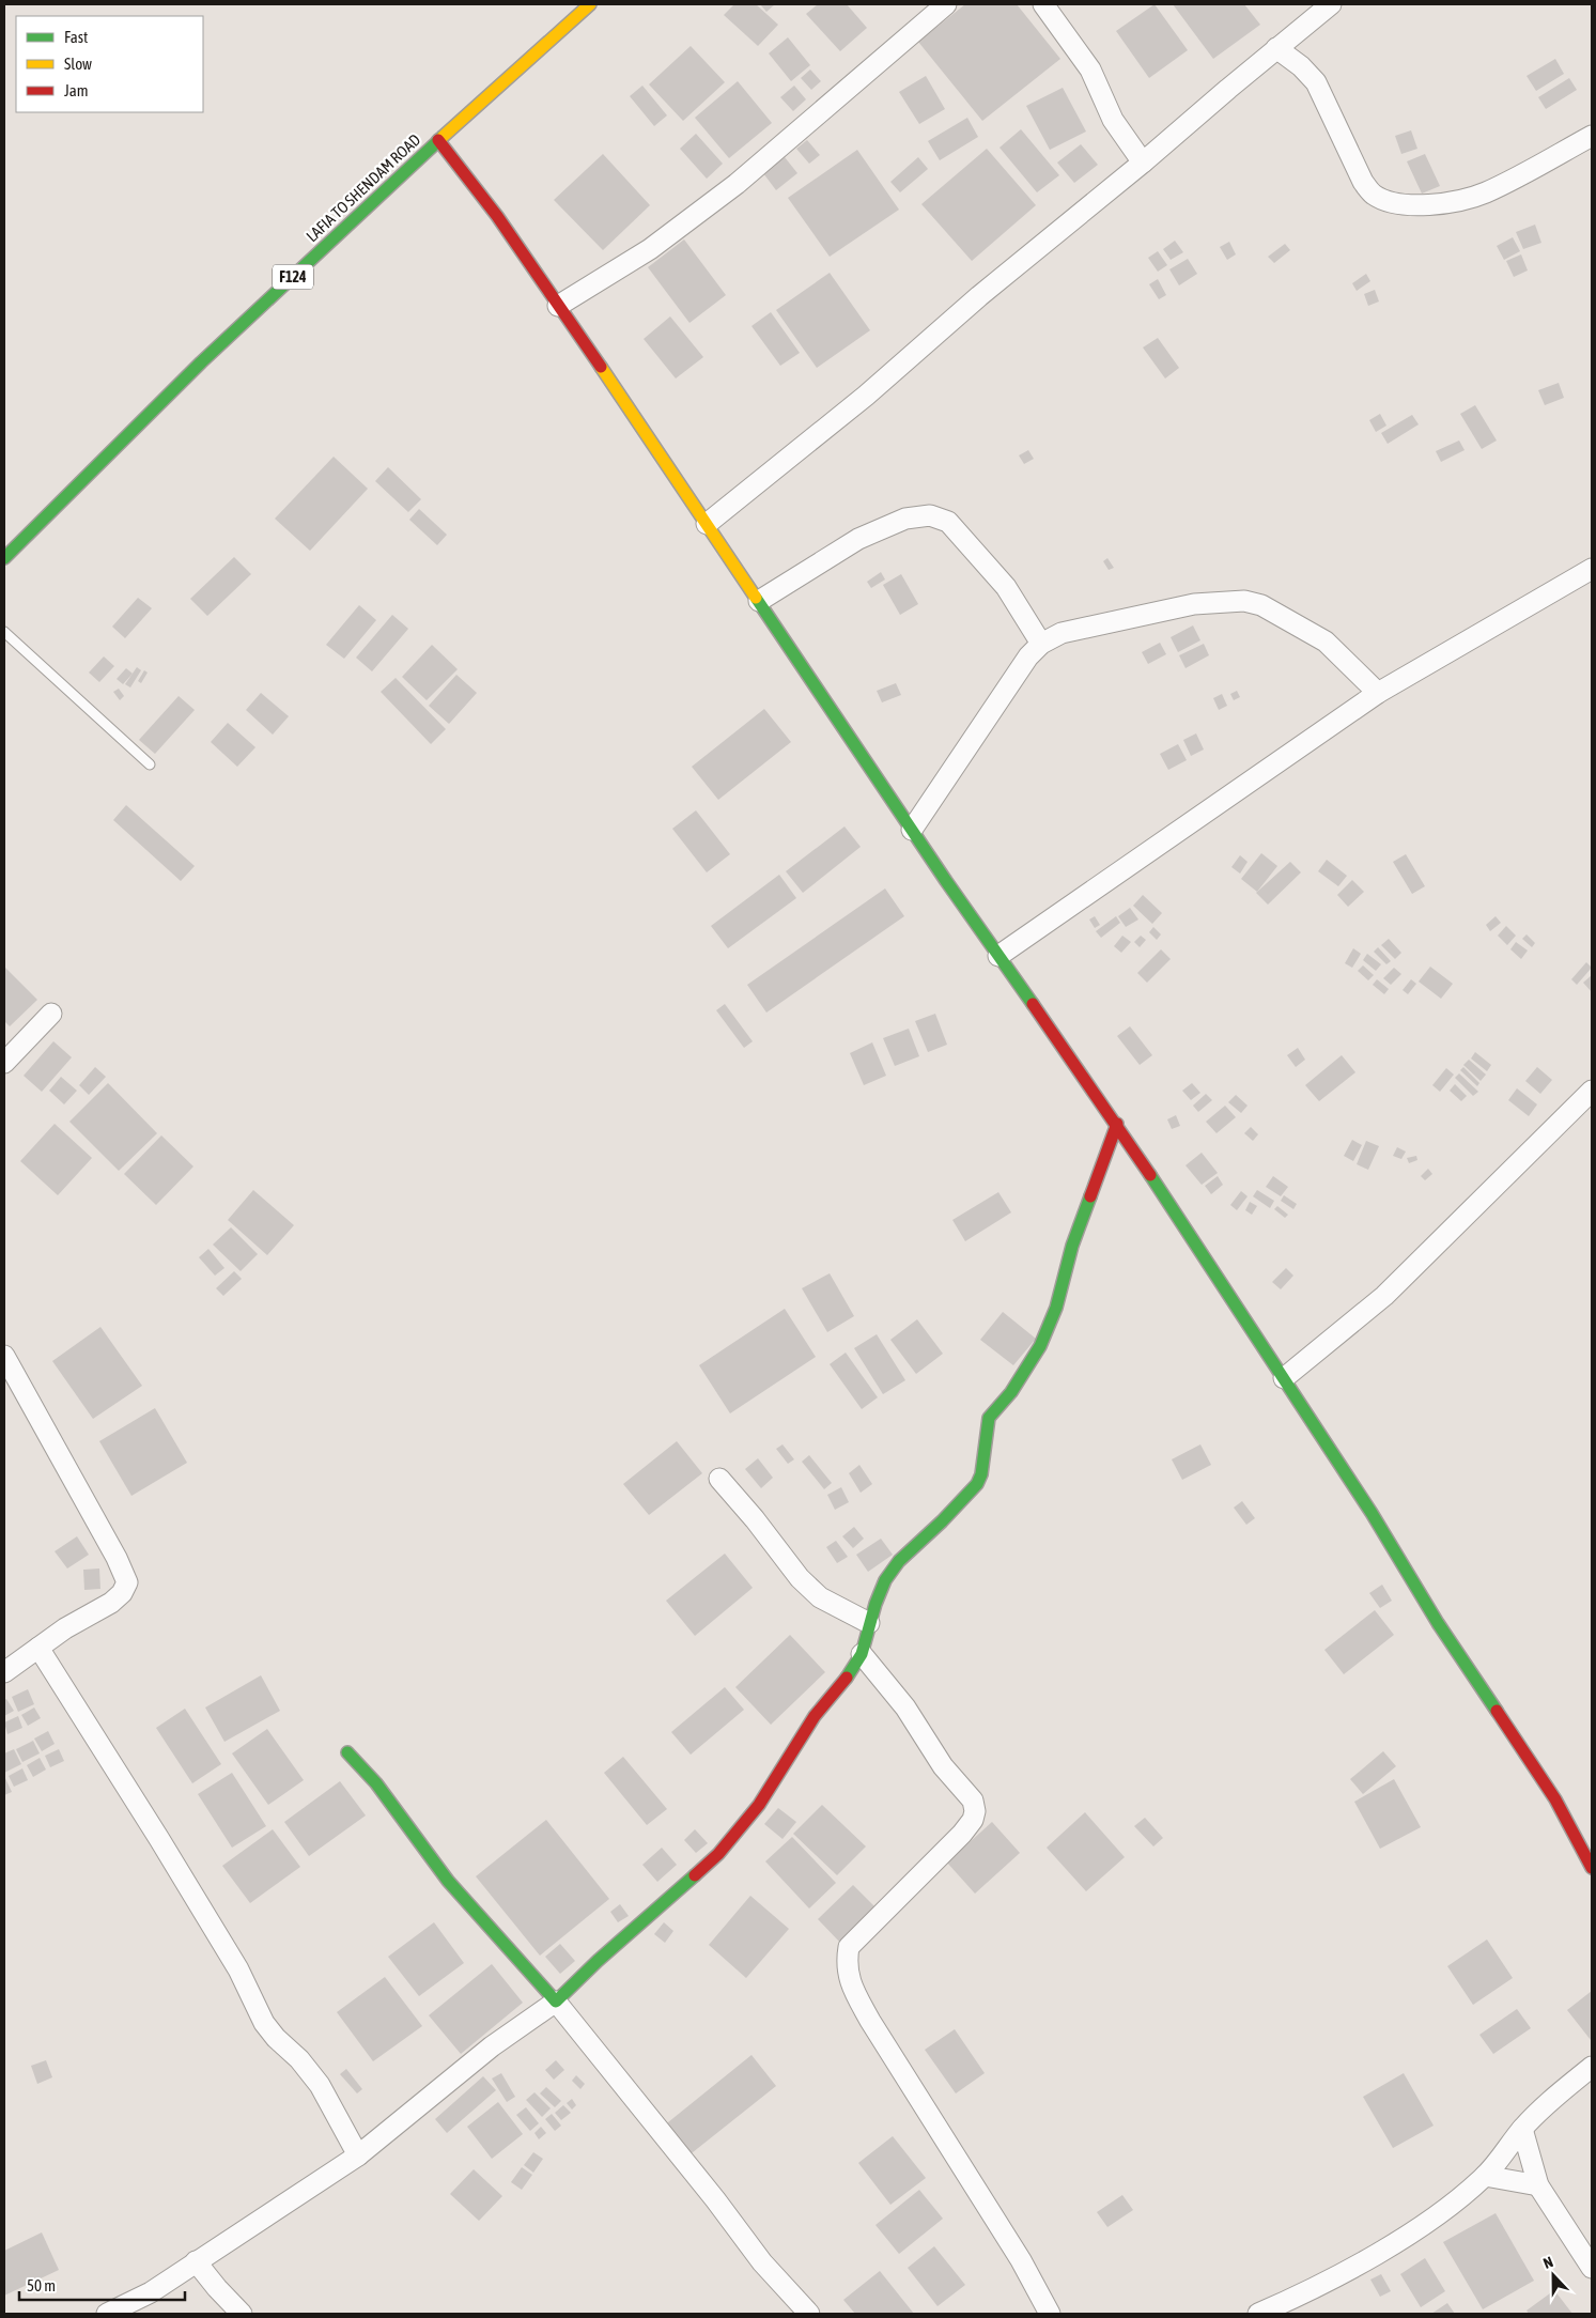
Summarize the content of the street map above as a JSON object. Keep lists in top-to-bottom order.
{
  "streets": {
    "street": ["LAFIA TO SHENDAM ROAD", "F124"]
  },
  "legend": ["Fast", "Slow", "Jam"],
  "scale_bar": "50 m",
  "north": "top"
}
